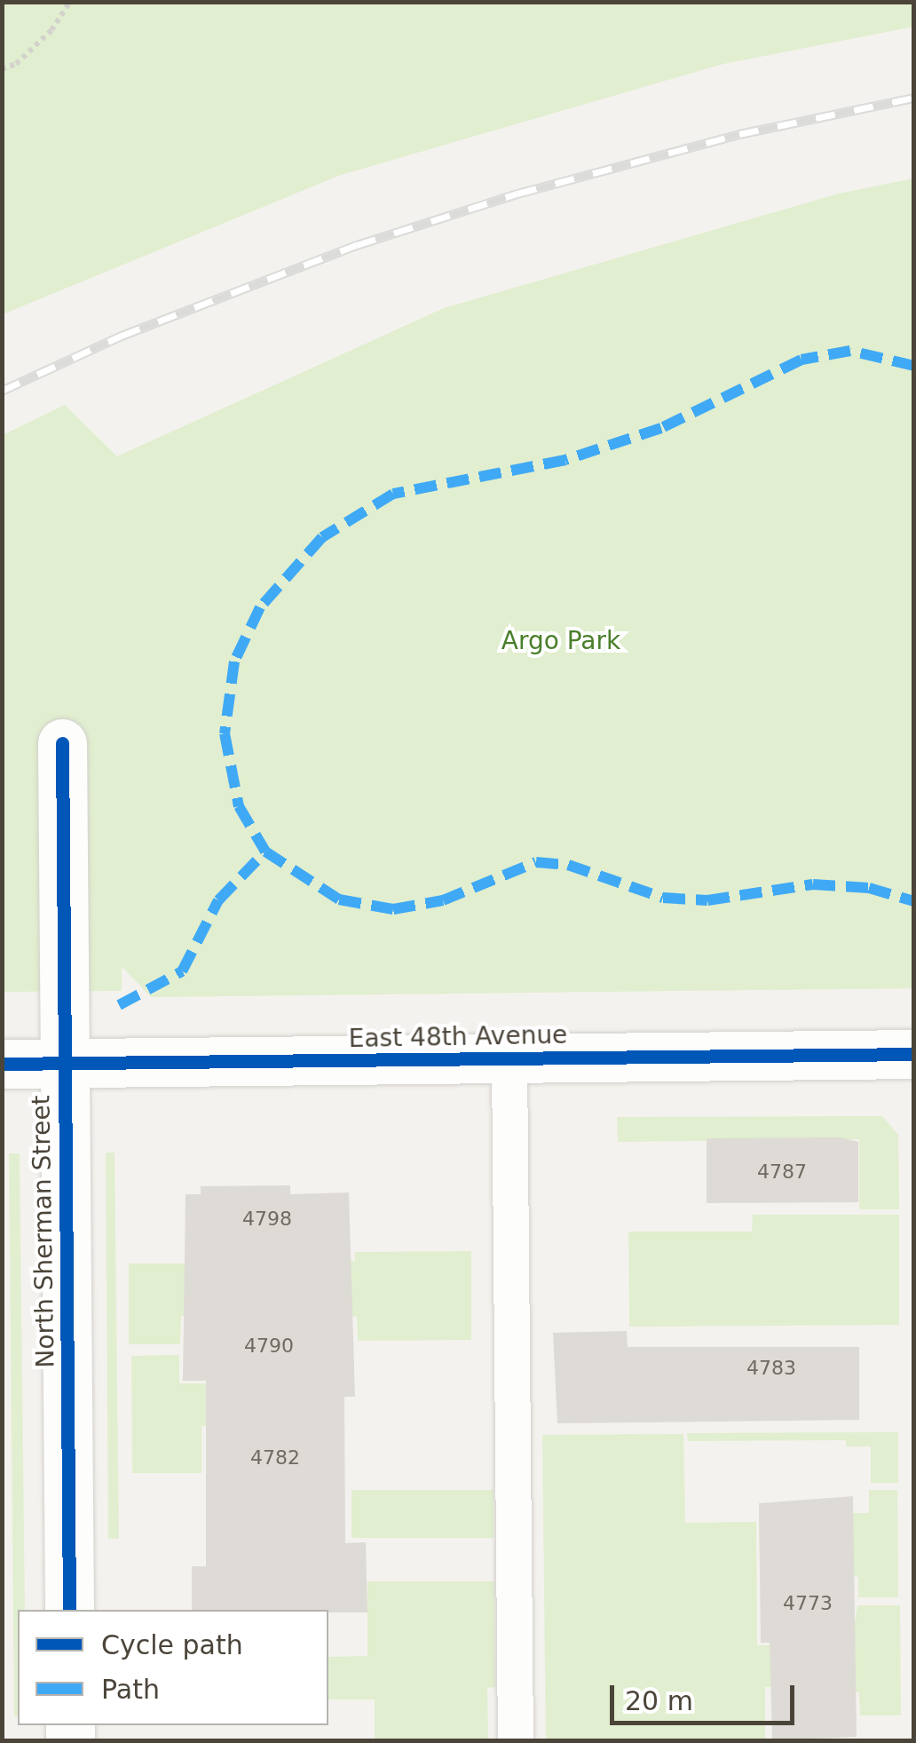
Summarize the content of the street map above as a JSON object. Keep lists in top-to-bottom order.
{
  "streets": {
    "street": ["East 48th Avenue", "North Sherman Street"]
  },
  "crossings": [
    ["East 48th Avenue", "North Sherman Street"]
  ],
  "parks": ["Argo Park"],
  "house_numbers": [
    "4787",
    "4798",
    "4790",
    "4783",
    "4782",
    "4773"
  ],
  "legend": ["Cycle path", "Path"],
  "scale_bar": "20 m"
}
